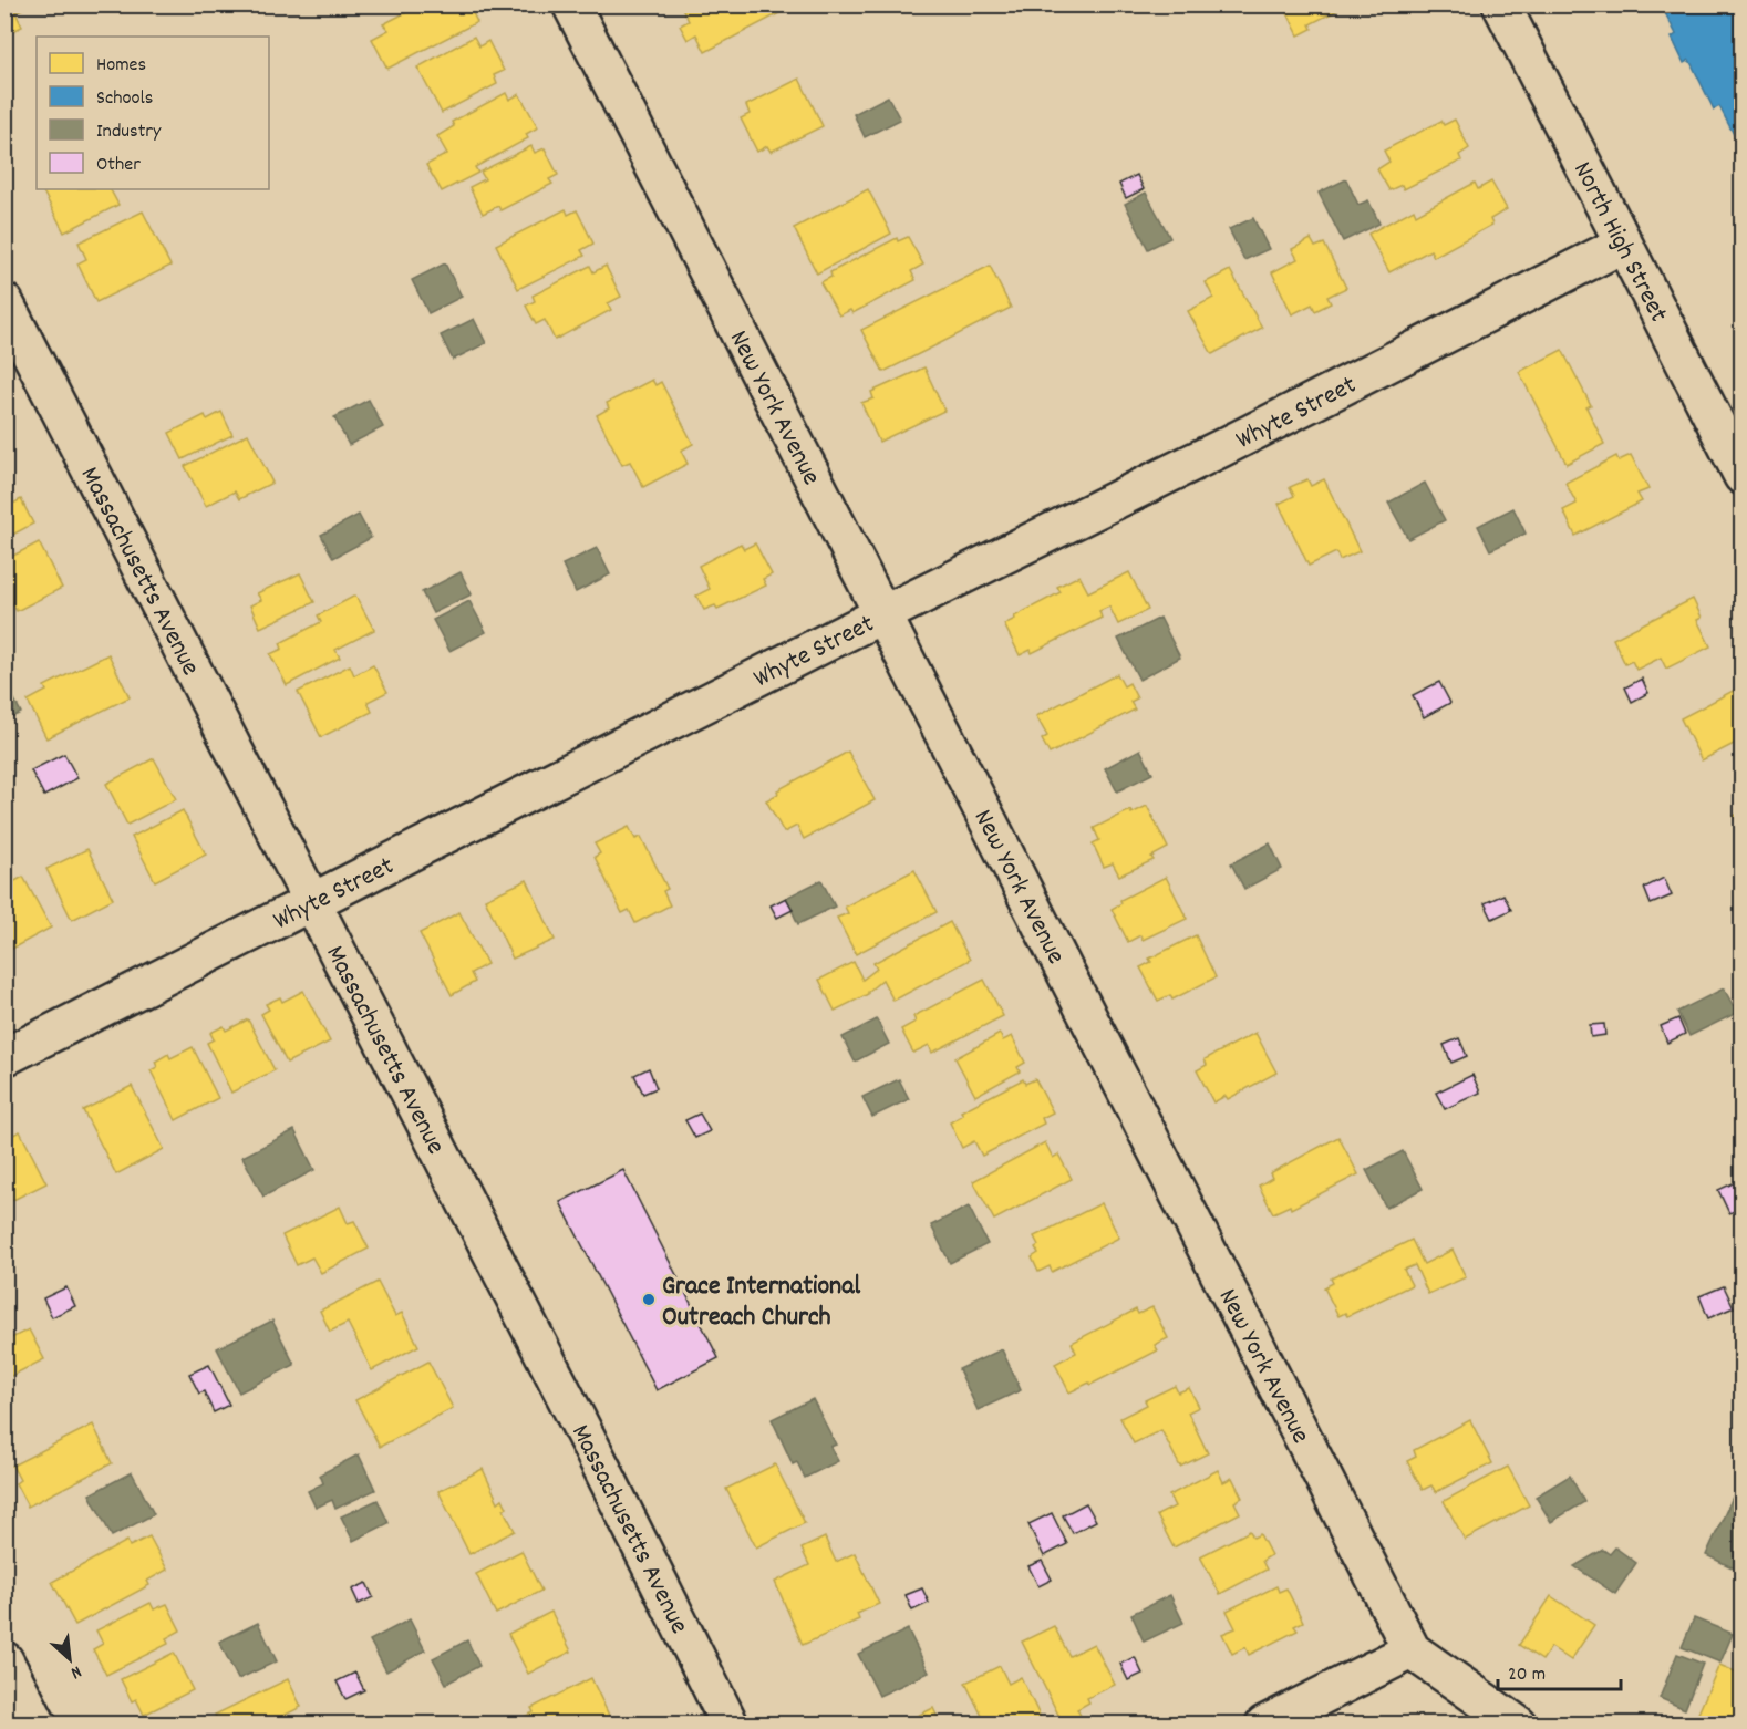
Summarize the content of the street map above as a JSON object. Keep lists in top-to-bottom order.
{
  "streets": {
    "street": [
      "North High Street",
      "New York Avenue",
      "Whyte Street",
      "Massachusetts Avenue"
    ]
  },
  "crossings": [
    ["North High Street", "Whyte Street"],
    ["New York Avenue", "Whyte Street"],
    ["Whyte Street", "Massachusetts Avenue"]
  ],
  "places": ["Grace International Outreach Church"],
  "legend": [
    "Homes",
    "Schools",
    "Industry",
    "Other"
  ],
  "scale_bar": "20 m",
  "north": "bottom right"
}
